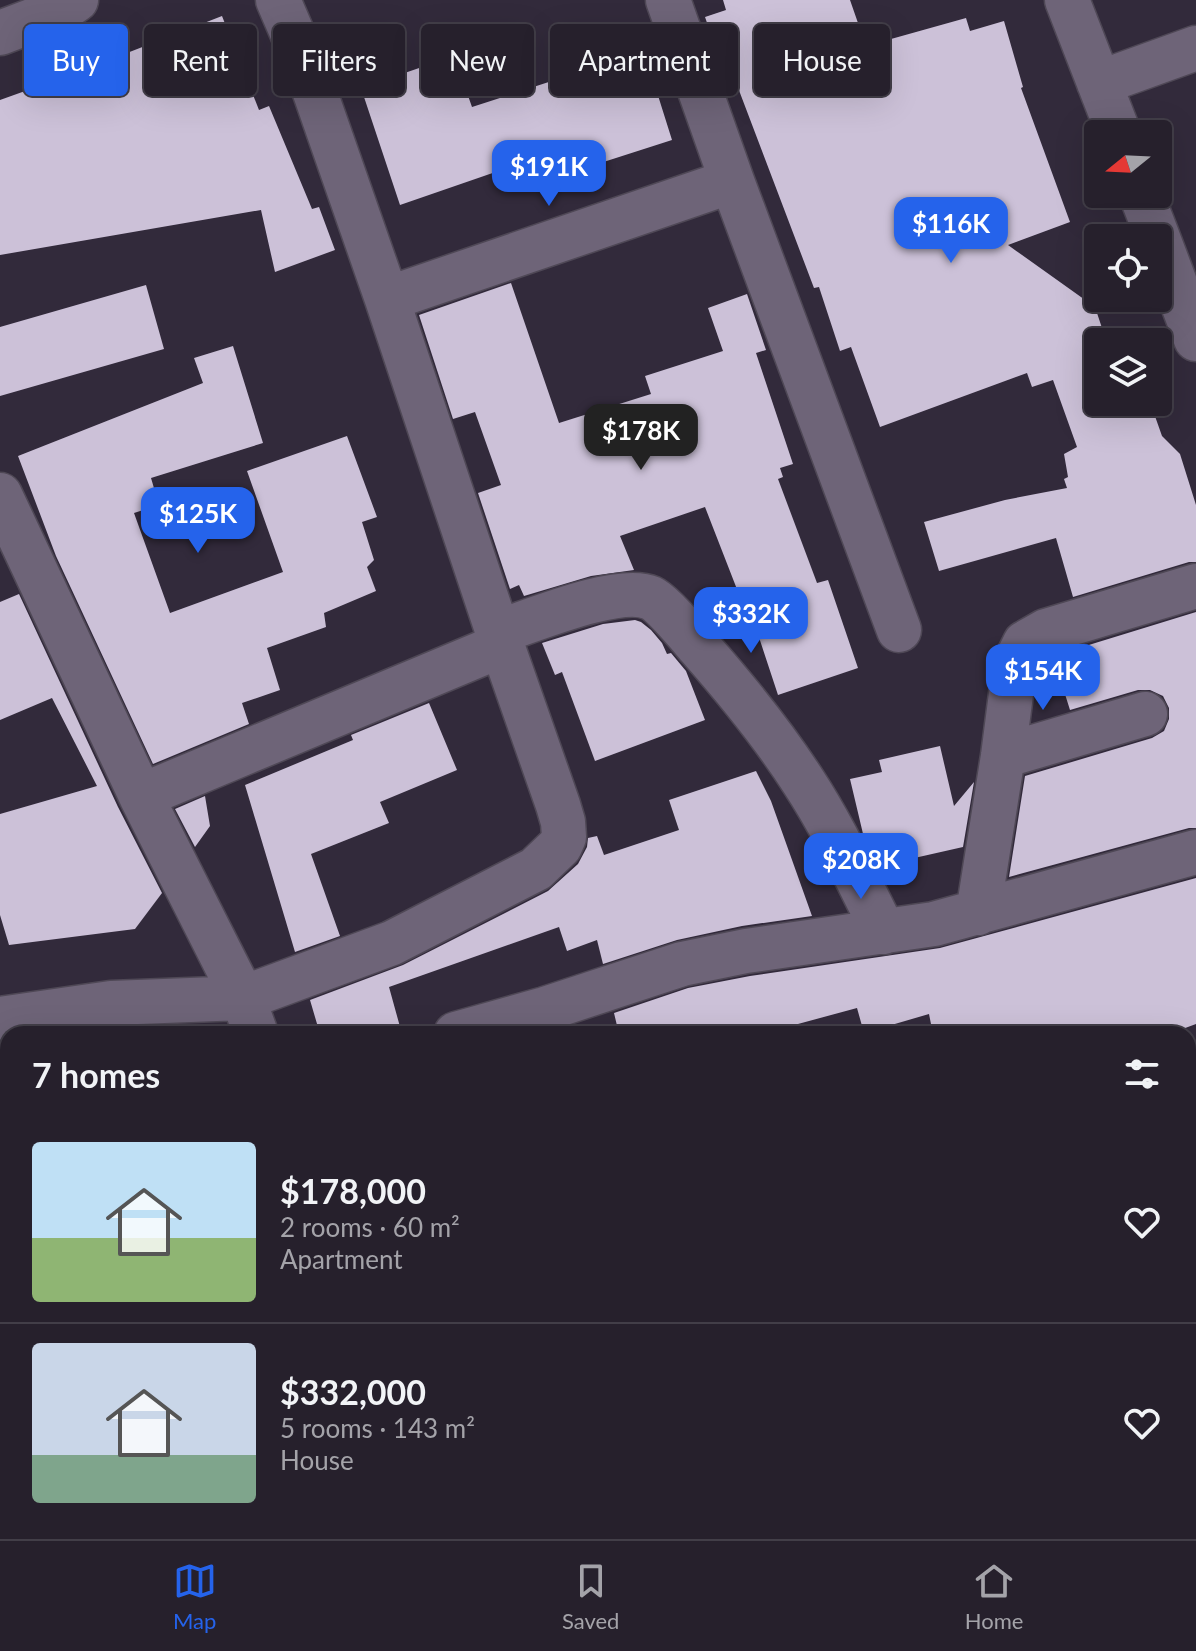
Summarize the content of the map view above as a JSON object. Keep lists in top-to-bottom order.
{
  "north": "left",
  "page": {
    "chip": [
      "Buy",
      "Rent",
      "Filters",
      "New",
      "Apartment",
      "House"
    ],
    "price": [
      "$191K",
      "$116K",
      "$178K",
      "$125K",
      "$332K",
      "$154K",
      "$208K"
    ],
    "heading": "7 homes",
    "list": [
      {
        "name": "$178,000",
        "note": "2 rooms · 60 m² · Apartment"
      },
      {
        "name": "$332,000",
        "note": "5 rooms · 143 m² · House"
      }
    ],
    "tabs": ["Map", "Saved", "Home"]
  }
}
